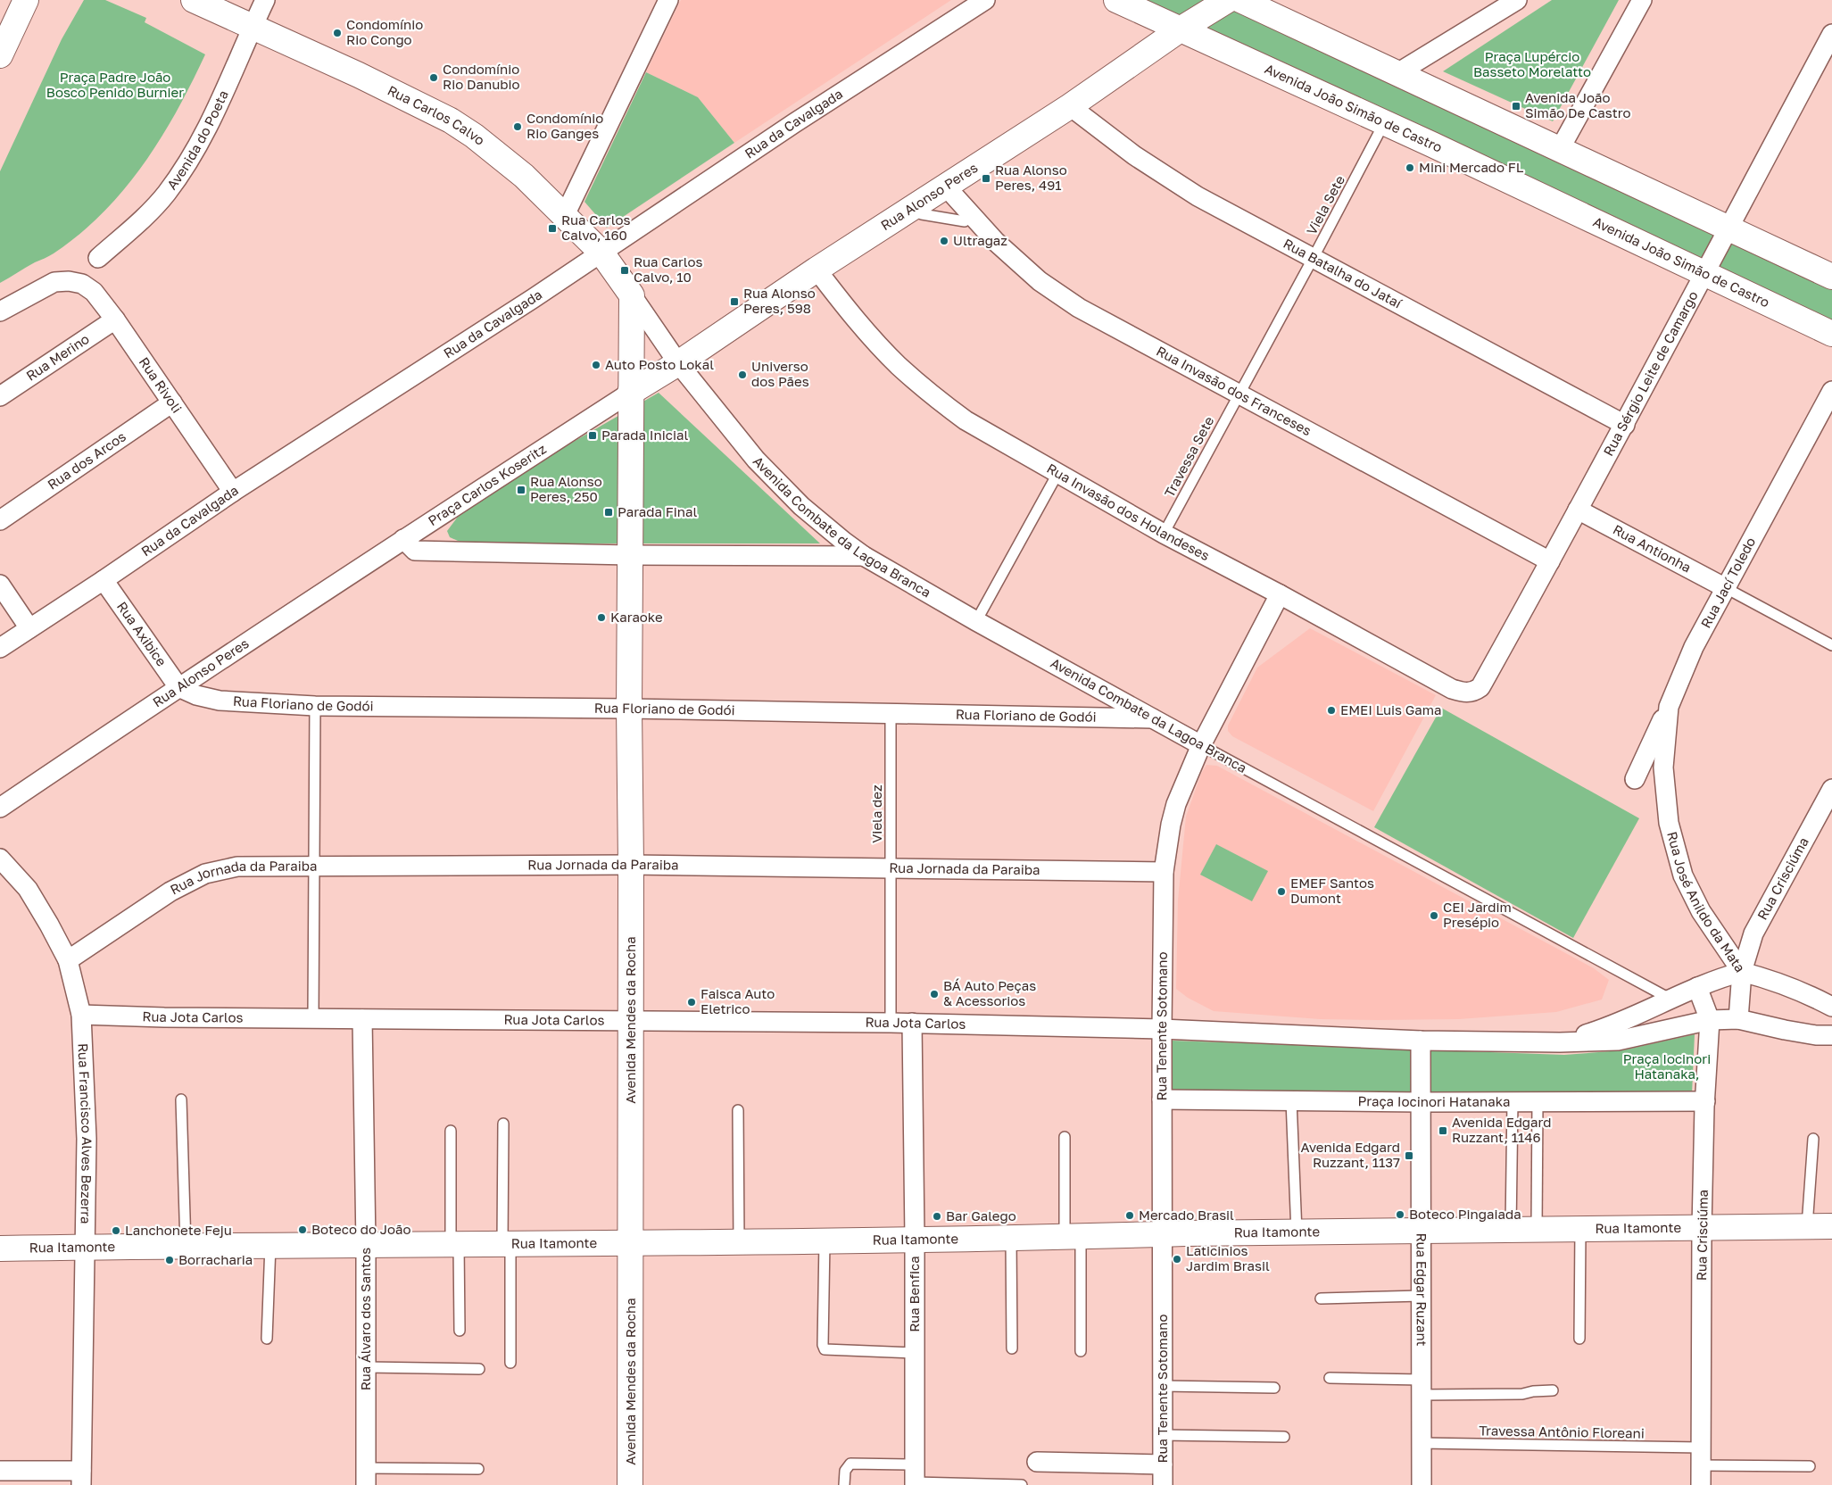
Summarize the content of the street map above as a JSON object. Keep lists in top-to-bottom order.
{
  "streets": {
    "street": [
      "Avenida João Simão de Castro",
      "Rua Carlos Calvo",
      "Rua da Cavalgada",
      "Avenida do Poeta",
      "Rua Alonso Peres",
      "Rua Batalha do Jataí",
      "Rua Merino",
      "Rua Sérgio Leite de Camargo",
      "Rua Rivoli",
      "Rua Invasão dos Franceses",
      "Rua dos Arcos",
      "Praça Carlos Koseritz",
      "Rua Invasão dos Holandeses",
      "Avenida Combate da Lagoa Branca",
      "Rua Antionha",
      "Rua Jací Toledo",
      "Rua Axibice",
      "Rua Floriano de Godói",
      "Rua Jornada da Paraiba",
      "Rua Crisciúma",
      "Rua José Anildo da Mata",
      "Rua Jota Carlos",
      "Avenida Mendes da Rocha",
      "Rua Tenente Sotomano",
      "Praça Iocinori Hatanaka",
      "Rua Francisco Alves Bezerra",
      "Rua Itamonte",
      "Rua Edgar Ruzant",
      "Rua Benfica",
      "Rua Álvaro dos Santos"
    ],
    "lane": [
      "Viela Sete",
      "Travessa Sete",
      "Viela dez",
      "Travessa Antônio Floreani"
    ]
  },
  "crossings": [
    ["Avenida João Simão de Castro", "Rua Alonso Peres"],
    ["Avenida João Simão de Castro", "Viela Sete"],
    ["Avenida João Simão de Castro", "Rua Sérgio Leite de Camargo"],
    ["Rua Carlos Calvo", "Rua da Cavalgada"],
    ["Rua Carlos Calvo", "Avenida do Poeta"],
    ["Rua Carlos Calvo", "Rua Alonso Peres"],
    ["Rua Carlos Calvo", "Avenida Combate da Lagoa Branca"],
    ["Rua da Cavalgada", "Rua Rivoli"],
    ["Rua da Cavalgada", "Rua Axibice"],
    ["Rua Alonso Peres", "Rua Batalha do Jataí"],
    ["Rua Alonso Peres", "Rua Invasão dos Franceses"],
    ["Rua Alonso Peres", "Praça Carlos Koseritz"],
    ["Rua Alonso Peres", "Rua Invasão dos Holandeses"],
    ["Rua Alonso Peres", "Avenida Combate da Lagoa Branca"],
    ["Rua Alonso Peres", "Rua Axibice"],
    ["Rua Alonso Peres", "Rua Floriano de Godói"],
    ["Viela Sete", "Rua Batalha do Jataí"],
    ["Viela Sete", "Rua Invasão dos Franceses"],
    ["Viela Sete", "Travessa Sete"],
    ["Rua Batalha do Jataí", "Rua Sérgio Leite de Camargo"],
    ["Rua Merino", "Rua Rivoli"],
    ["Rua Sérgio Leite de Camargo", "Rua Invasão dos Franceses"],
    ["Rua Sérgio Leite de Camargo", "Rua Invasão dos Holandeses"],
    ["Rua Sérgio Leite de Camargo", "Rua Antionha"],
    ["Rua Rivoli", "Rua dos Arcos"],
    ["Rua Invasão dos Franceses", "Travessa Sete"],
    ["Travessa Sete", "Rua Invasão dos Holandeses"],
    ["Rua Invasão dos Holandeses", "Rua Tenente Sotomano"],
    ["Avenida Combate da Lagoa Branca", "Rua Floriano de Godói"],
    ["Avenida Combate da Lagoa Branca", "Rua Tenente Sotomano"],
    ["Rua Antionha", "Rua Jací Toledo"],
    ["Rua Jací Toledo", "Rua José Anildo da Mata"],
    ["Rua Axibice", "Rua Floriano de Godói"],
    ["Rua Floriano de Godói", "Viela dez"],
    ["Rua Floriano de Godói", "Avenida Mendes da Rocha"],
    ["Viela dez", "Rua Jornada da Paraiba"],
    ["Viela dez", "Rua Jota Carlos"],
    ["Rua Jornada da Paraiba", "Avenida Mendes da Rocha"],
    ["Rua Jornada da Paraiba", "Rua Tenente Sotomano"],
    ["Rua Jornada da Paraiba", "Rua Francisco Alves Bezerra"],
    ["Rua Crisciúma", "Rua José Anildo da Mata"],
    ["Rua Crisciúma", "Praça Iocinori Hatanaka"],
    ["Rua Crisciúma", "Rua Itamonte"],
    ["Rua Crisciúma", "Travessa Antônio Floreani"],
    ["Rua Jota Carlos", "Avenida Mendes da Rocha"],
    ["Rua Jota Carlos", "Rua Tenente Sotomano"],
    ["Rua Jota Carlos", "Rua Francisco Alves Bezerra"],
    ["Rua Jota Carlos", "Rua Benfica"],
    ["Rua Jota Carlos", "Rua Álvaro dos Santos"],
    ["Avenida Mendes da Rocha", "Rua Itamonte"],
    ["Rua Tenente Sotomano", "Praça Iocinori Hatanaka"],
    ["Rua Tenente Sotomano", "Rua Itamonte"],
    ["Praça Iocinori Hatanaka", "Rua Edgar Ruzant"],
    ["Rua Francisco Alves Bezerra", "Rua Itamonte"],
    ["Rua Itamonte", "Rua Edgar Ruzant"],
    ["Rua Itamonte", "Rua Benfica"],
    ["Rua Itamonte", "Rua Álvaro dos Santos"],
    ["Rua Edgar Ruzant", "Travessa Antônio Floreani"]
  ],
  "parks": ["Praça Lupércio Basseto Morelatto", "Praça Padre João Bosco Penido Burnier", "Praça Iocinori Hatanaka,"],
  "places": {
    "other": [
      "Condomínio Rio Congo",
      "Condomínio Rio Danubio",
      "Condomínio Rio Ganges",
      "Mini Mercado FL",
      "Ultragaz",
      "Auto Posto Lokal",
      "Universo dos Pães",
      "Karaoke",
      "EMEI Luis Gama",
      "EMEF Santos Dumont",
      "CEI Jardim Presépio",
      "BÁ Auto Peças & Acessorios",
      "Faisca Auto Eletrico",
      "Boteco Pingaiada",
      "Mercado Brasil",
      "Bar Galego",
      "Boteco do João",
      "Lanchonete Feju",
      "Laticinios Jardim Brasil",
      "Borracharia"
    ],
    "transit": [
      "Avenida João Simão De Castro",
      "Rua Alonso Peres, 491",
      "Rua Carlos Calvo, 160",
      "Rua Carlos Calvo, 10",
      "Rua Alonso Peres, 598",
      "Parada Inicial",
      "Rua Alonso Peres, 250",
      "Parada Final",
      "Avenida Edgard Ruzzant, 1146",
      "Avenida Edgard Ruzzant, 1137"
    ]
  }
}
